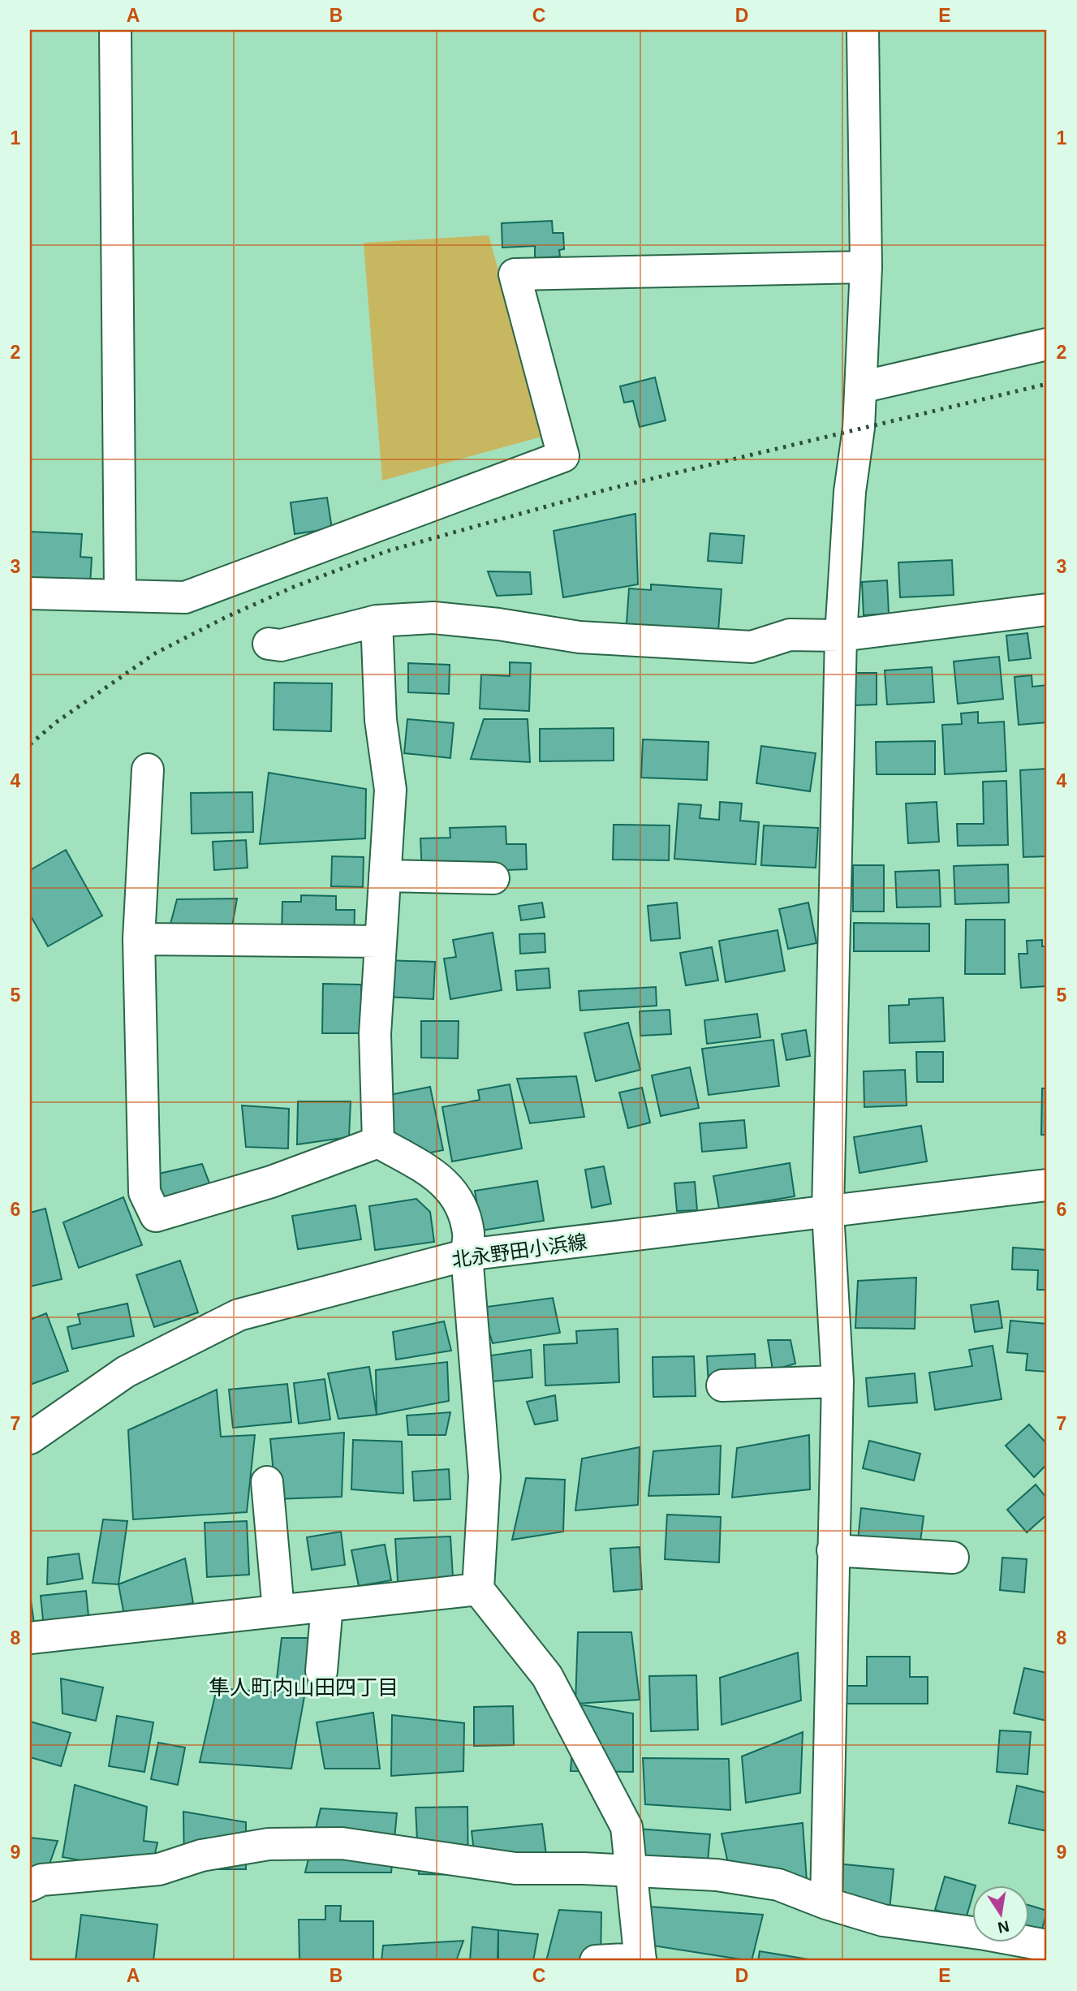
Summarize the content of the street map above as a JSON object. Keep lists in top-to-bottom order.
{
  "streets": {
    "street": ["北永野田小浜線"]
  },
  "districts": ["隼人町内山田四丁目"],
  "north": "bottom",
  "grid": {
    "columns": [
      "A",
      "B",
      "C",
      "D",
      "E"
    ],
    "rows": [
      "1",
      "2",
      "3",
      "4",
      "5",
      "6",
      "7",
      "8",
      "9"
    ]
  }
}
